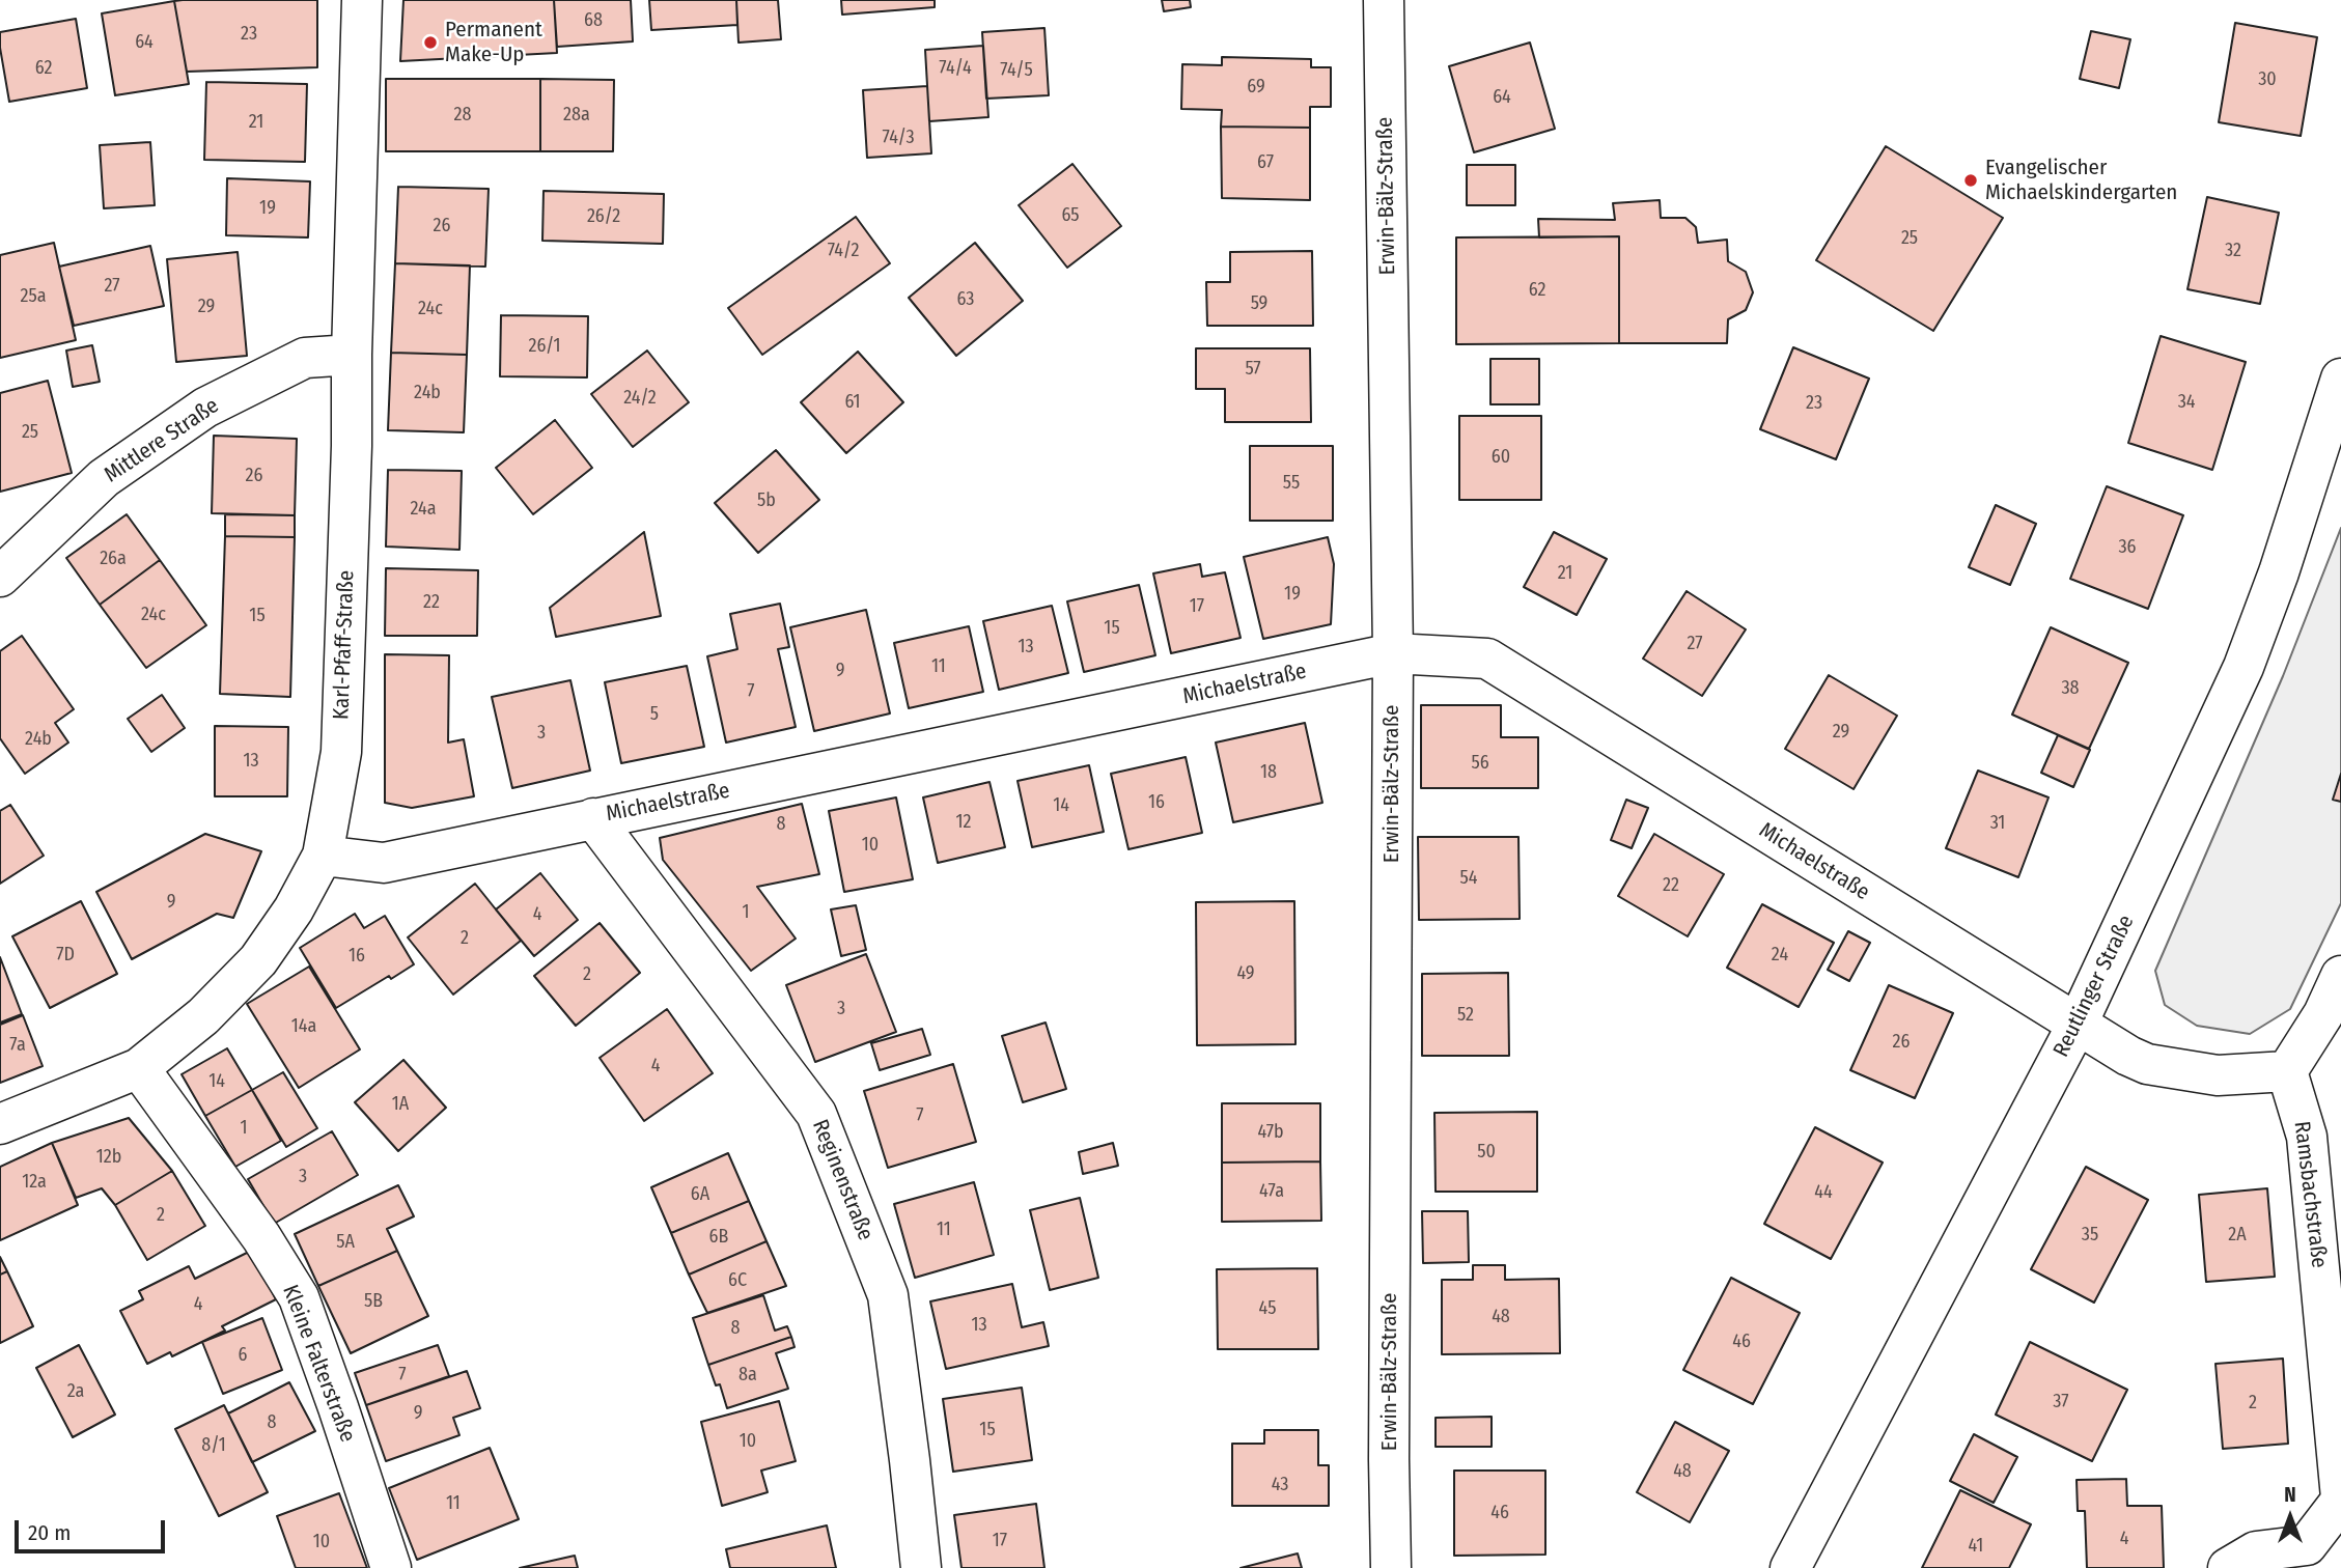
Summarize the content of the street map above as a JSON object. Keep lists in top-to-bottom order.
{
  "streets": {
    "street": [
      "Erwin-Bälz-Straße",
      "Mittlere Straße",
      "Karl-Pfaff-Straße",
      "Michaelstraße",
      "Reutlinger Straße",
      "Reginenstraße",
      "Ramsbachstraße",
      "Kleine Falterstraße"
    ]
  },
  "crossings": [
    ["Erwin-Bälz-Straße", "Michaelstraße"],
    ["Mittlere Straße", "Karl-Pfaff-Straße"],
    ["Karl-Pfaff-Straße", "Michaelstraße"],
    ["Karl-Pfaff-Straße", "Kleine Falterstraße"],
    ["Michaelstraße", "Reutlinger Straße"],
    ["Michaelstraße", "Reginenstraße"]
  ],
  "places": ["Permanent Make-Up", "Evangelischer Michaelskindergarten"],
  "house_numbers": [
    "68",
    "23",
    "64",
    "62",
    "74/4",
    "74/5",
    "30",
    "69",
    "64",
    "28",
    "28a",
    "21",
    "74/3",
    "67",
    "19",
    "65",
    "26/2",
    "26",
    "25",
    "74/2",
    "32",
    "27",
    "62",
    "25a",
    "63",
    "59",
    "29",
    "24c",
    "26/1",
    "57",
    "24b",
    "24/2",
    "61",
    "34",
    "23",
    "25",
    "60",
    "26",
    "55",
    "5b",
    "24a",
    "36",
    "26a",
    "21",
    "19",
    "22",
    "17",
    "24c",
    "15",
    "15",
    "27",
    "13",
    "11",
    "9",
    "38",
    "7",
    "5",
    "29",
    "3",
    "24b",
    "13",
    "56",
    "18",
    "16",
    "14",
    "12",
    "31",
    "8",
    "10",
    "54",
    "22",
    "9",
    "1",
    "4",
    "2",
    "7D",
    "24",
    "16",
    "49",
    "2",
    "3",
    "52",
    "14a",
    "26",
    "7a",
    "4",
    "14",
    "1A",
    "7",
    "1",
    "47b",
    "50",
    "12b",
    "3",
    "12a",
    "47a",
    "44",
    "6A",
    "2",
    "11",
    "35",
    "2A",
    "6B",
    "5A",
    "6C",
    "5B",
    "4",
    "45",
    "48",
    "13",
    "8",
    "46",
    "6",
    "7",
    "8a",
    "2a",
    "37",
    "2",
    "9",
    "8",
    "15",
    "10",
    "8/1",
    "48",
    "43",
    "11",
    "46",
    "4",
    "17",
    "10",
    "41"
  ],
  "scale_bar": "20 m",
  "north": "top"
}
